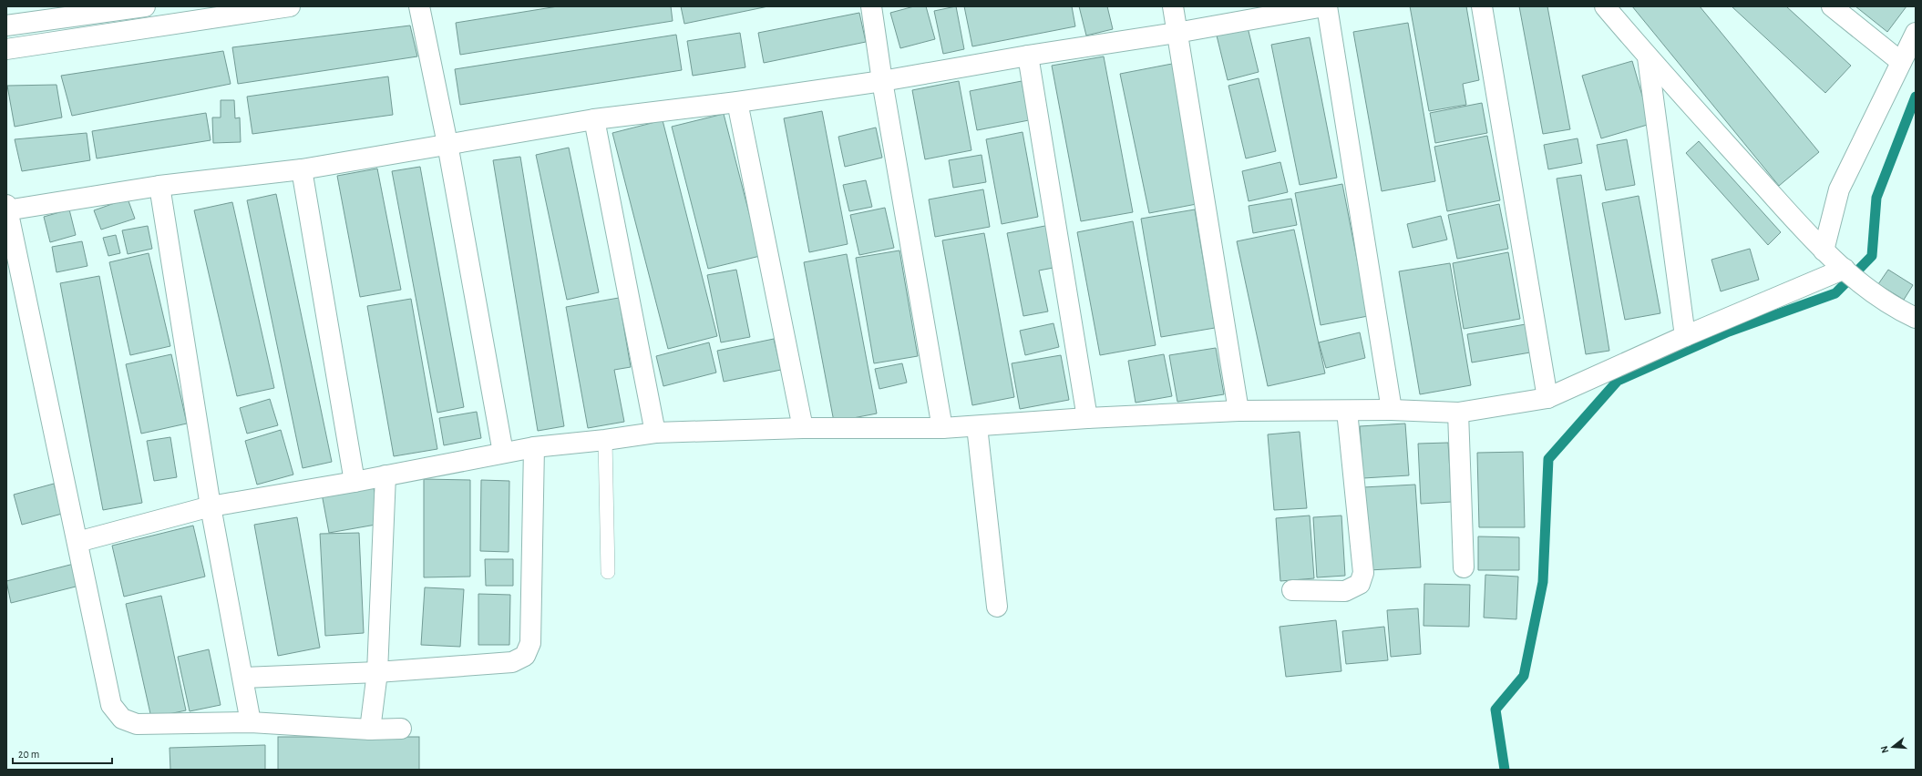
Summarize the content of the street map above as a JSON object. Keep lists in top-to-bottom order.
{
  "scale_bar": "20 m",
  "north": "left"
}
